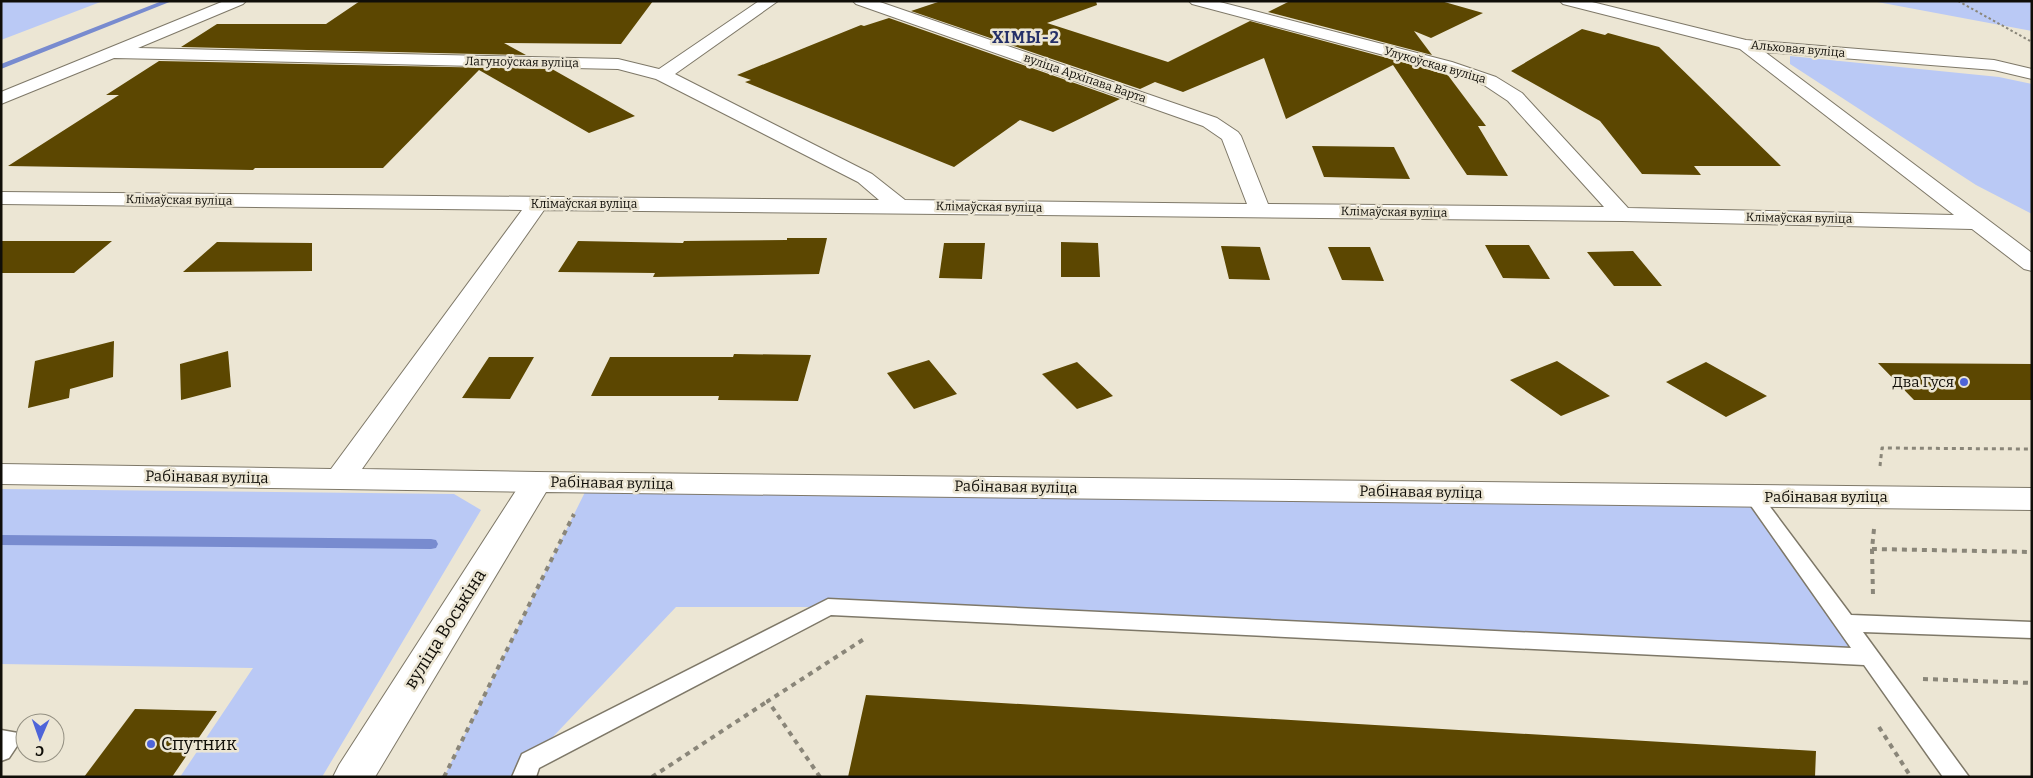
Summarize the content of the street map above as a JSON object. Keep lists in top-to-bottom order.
{
  "streets": {
    "street": [
      "Альховая вуліца",
      "Лагуноўская вуліца",
      "Улукоўская вуліца",
      "вуліца Архіпава Варта",
      "Клімаўская вуліца",
      "Рабінавая вуліца",
      "вуліца Воськіна"
    ]
  },
  "crossings": [
    ["Лагуноўская вуліца", "Клімаўская вуліца"],
    ["Улукоўская вуліца", "Клімаўская вуліца"],
    ["вуліца Архіпава Варта", "Клімаўская вуліца"],
    ["Рабінавая вуліца", "вуліца Воськіна"]
  ],
  "districts": ["ХІМЫ-2"],
  "places": ["Два Гуся", "Спутник"],
  "north": "bottom"
}
